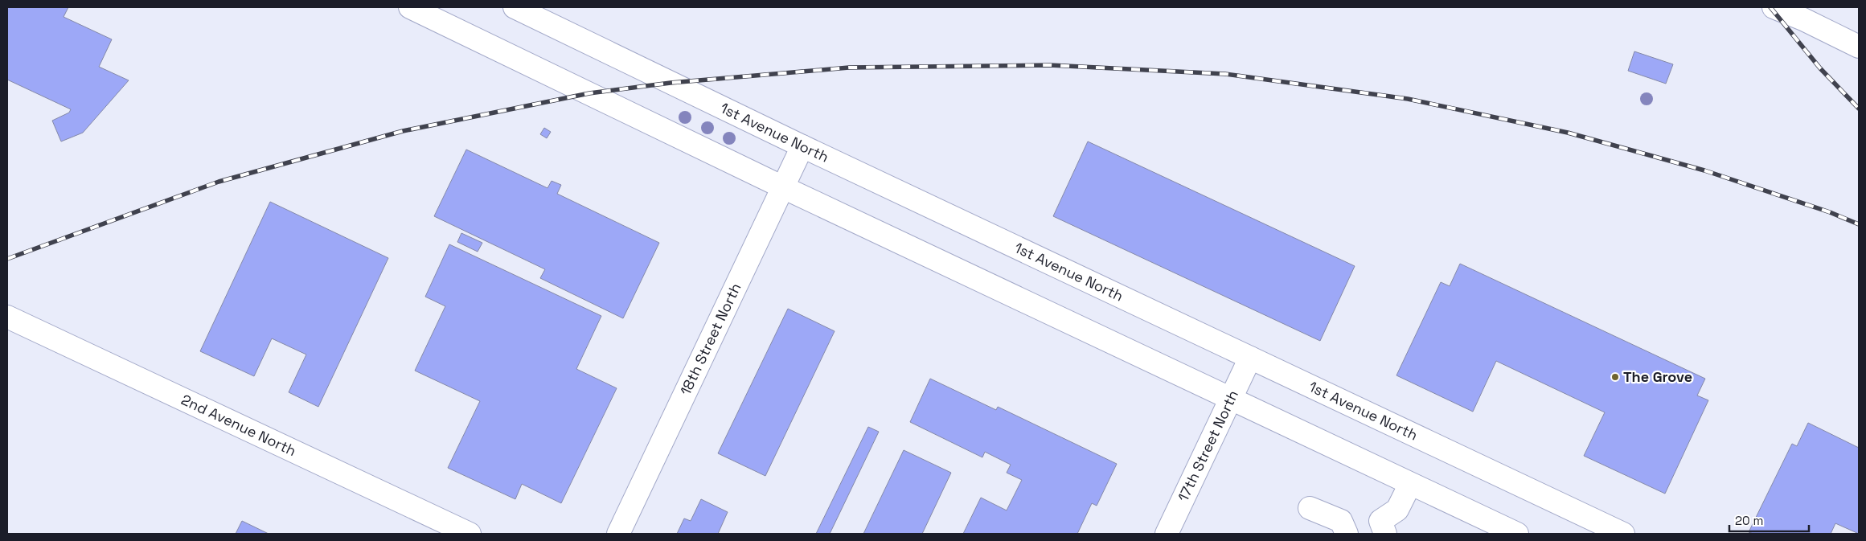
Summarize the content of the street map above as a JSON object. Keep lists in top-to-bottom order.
{
  "streets": {
    "main road": [
      "1st Avenue North",
      "18th Street North",
      "2nd Avenue North",
      "17th Street North"
    ]
  },
  "crossings": [
    ["1st Avenue North", "18th Street North"],
    ["1st Avenue North", "17th Street North"]
  ],
  "places": ["The Grove"],
  "scale_bar": "20 m"
}
